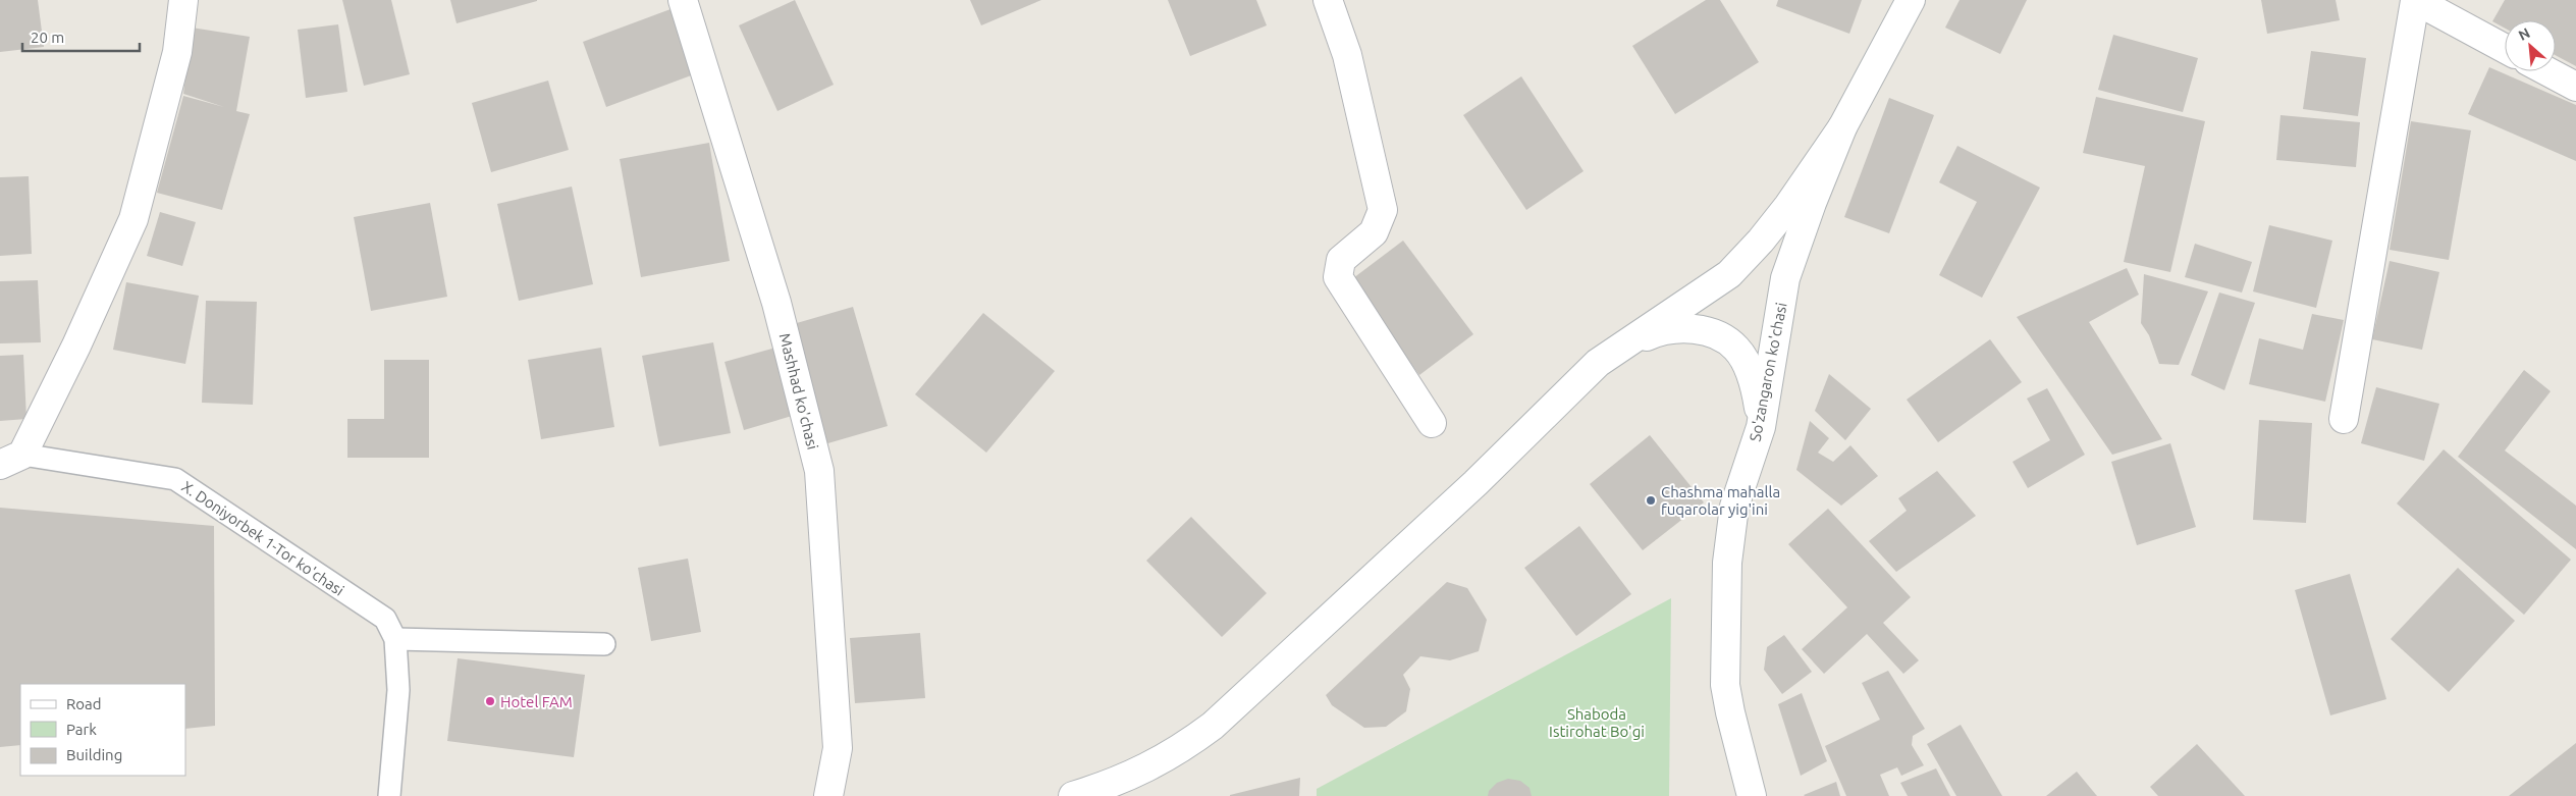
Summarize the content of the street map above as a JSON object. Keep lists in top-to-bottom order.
{
  "streets": {
    "street": ["So'zangaron ko'chasi", "Mashhad ko'chasi"],
    "lane": ["X. Doniyorbek 1-Tor ko'chasi"]
  },
  "parks": ["Shaboda Istirohat Bo'gi"],
  "places": ["Chashma mahalla fuqarolar yig'ini", "Hotel FAM"],
  "legend": ["Road", "Park", "Building"],
  "scale_bar": "20 m",
  "north": "top left"
}
